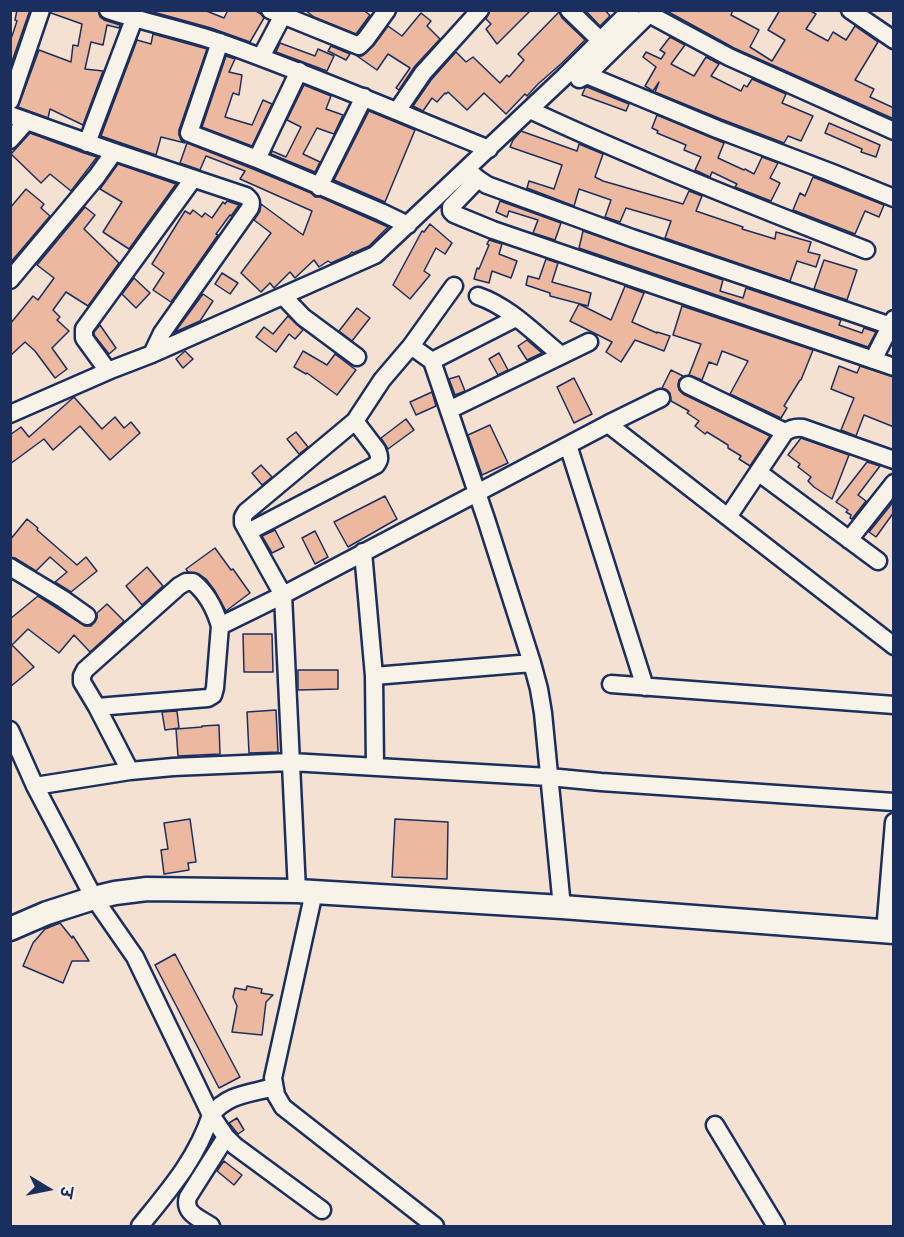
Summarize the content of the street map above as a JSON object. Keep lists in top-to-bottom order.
{
  "north": "right"
}
